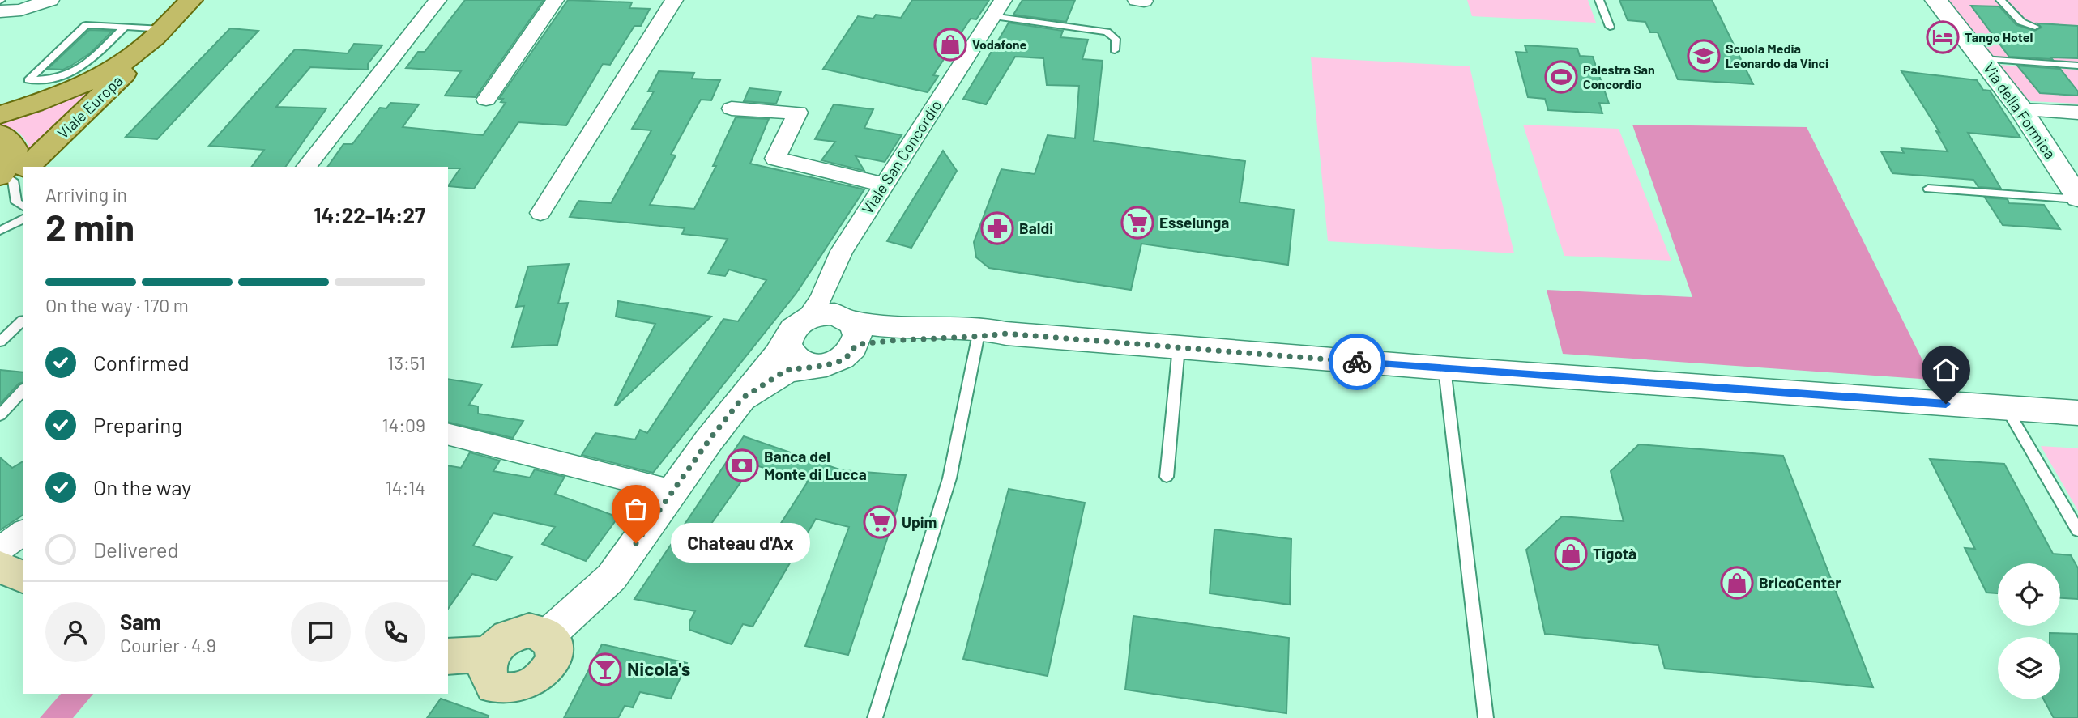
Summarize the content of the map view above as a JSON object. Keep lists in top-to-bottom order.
{
  "streets": {
    "main road": ["Viale Europa"],
    "street": ["Via della Formica", "Viale San Concordio"]
  },
  "places": {
    "hotel": ["Tango Hotel"],
    "shop": ["Vodafone", "Tigotà", "BricoCenter"],
    "school or university": ["Scuola Media Leonardo da Vinci"],
    "sports": ["Palestra San Concordio"],
    "supermarket": ["Esselunga", "Upim"],
    "pharmacy": ["Baldi"],
    "bank": ["Banca del Monte di Lucca"],
    "other": ["Chateau d'Ax"],
    "bar": ["Nicola's"]
  },
  "page": {
    "heading": ["2 min", "Arriving in", "14:22–14:27"],
    "panel": ["Sam", "Courier · 4.9"],
    "bar": "On the way · 170 m",
    "list": [
      ["Confirmed", "13:51"],
      ["Preparing", "14:09"],
      ["On the way", "14:14"],
      "Delivered"
    ],
    "bubble": "Chateau d'Ax"
  }
}
